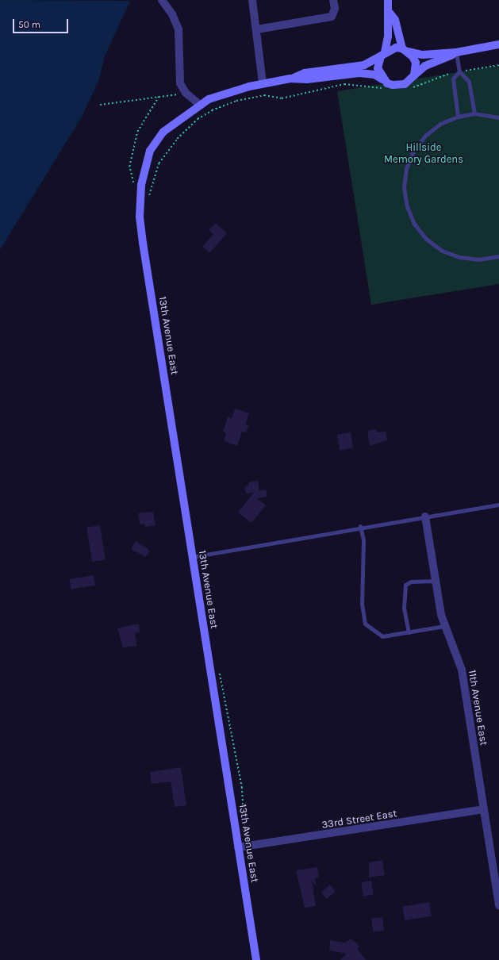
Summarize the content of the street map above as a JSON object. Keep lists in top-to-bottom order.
{
  "streets": {
    "main road": ["13th Avenue East"],
    "street": ["11th Avenue East", "33rd Street East"]
  },
  "crossings": [
    ["13th Avenue East", "33rd Street East"],
    ["11th Avenue East", "33rd Street East"]
  ],
  "parks": ["Hillside Memory Gardens"],
  "scale_bar": "50 m"
}
